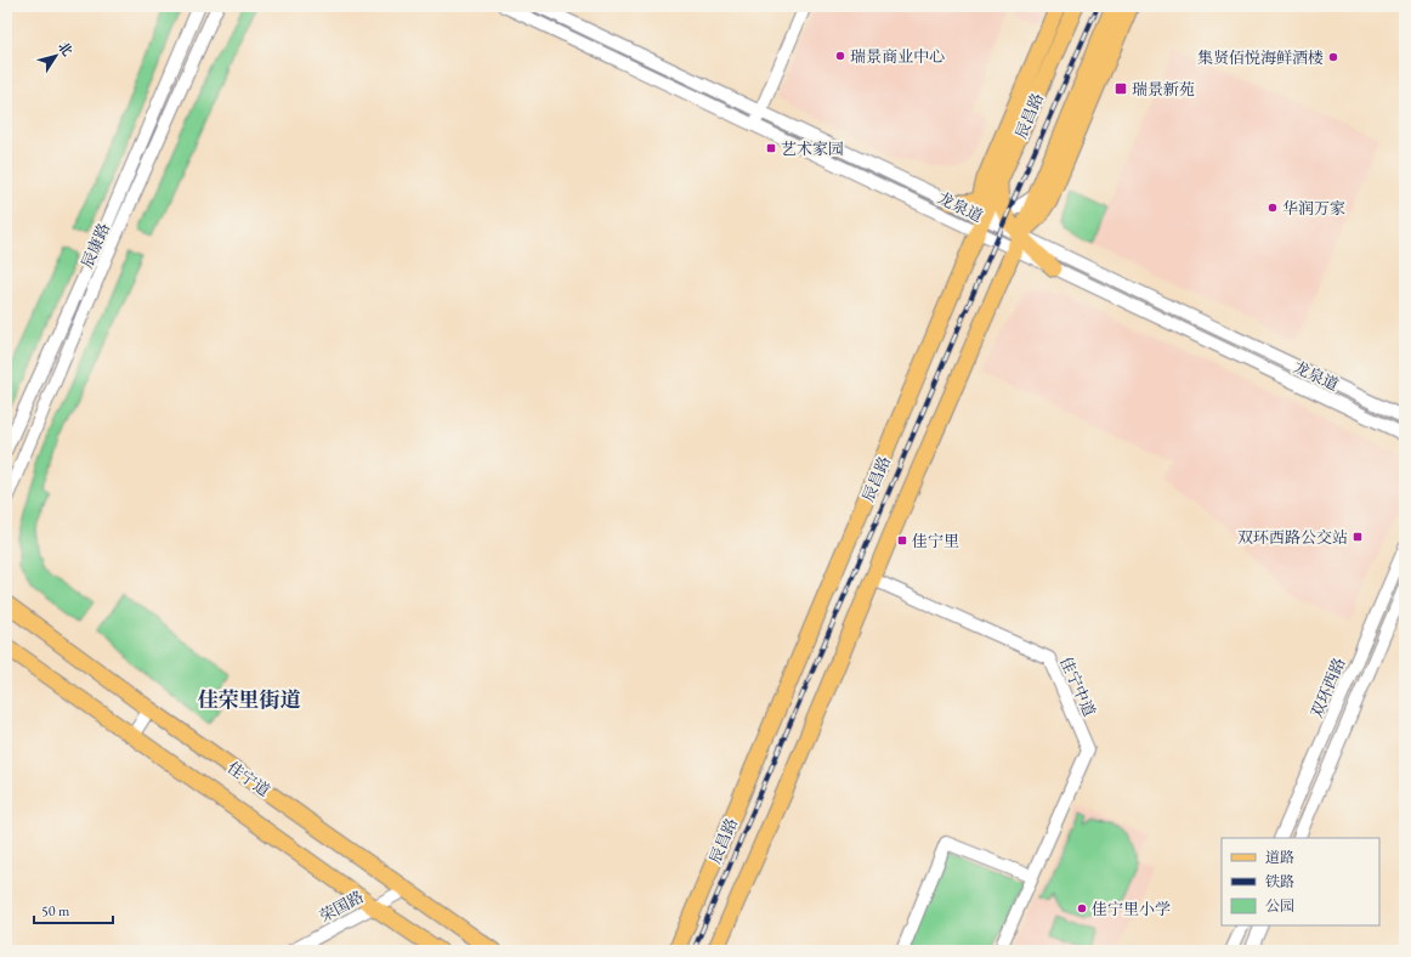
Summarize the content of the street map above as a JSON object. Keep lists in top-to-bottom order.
{
  "streets": {
    "main road": ["辰昌路", "佳宁道"],
    "street": [
      "龙泉道",
      "辰康路",
      "佳宁中道",
      "双环西路",
      "荣国路"
    ]
  },
  "crossings": [
    ["辰昌路", "龙泉道"],
    ["佳宁道", "荣国路"]
  ],
  "districts": ["佳荣里街道"],
  "places": {
    "other": [
      "瑞景商业中心",
      "集贤佰悦海鲜酒楼",
      "华润万家",
      "佳宁里小学"
    ],
    "transit": [
      "瑞景新苑",
      "艺术家园",
      "双环西路公交站",
      "佳宁里"
    ]
  },
  "legend": ["道路", "铁路", "公园"],
  "scale_bar": "50 m",
  "north": "top right"
}
